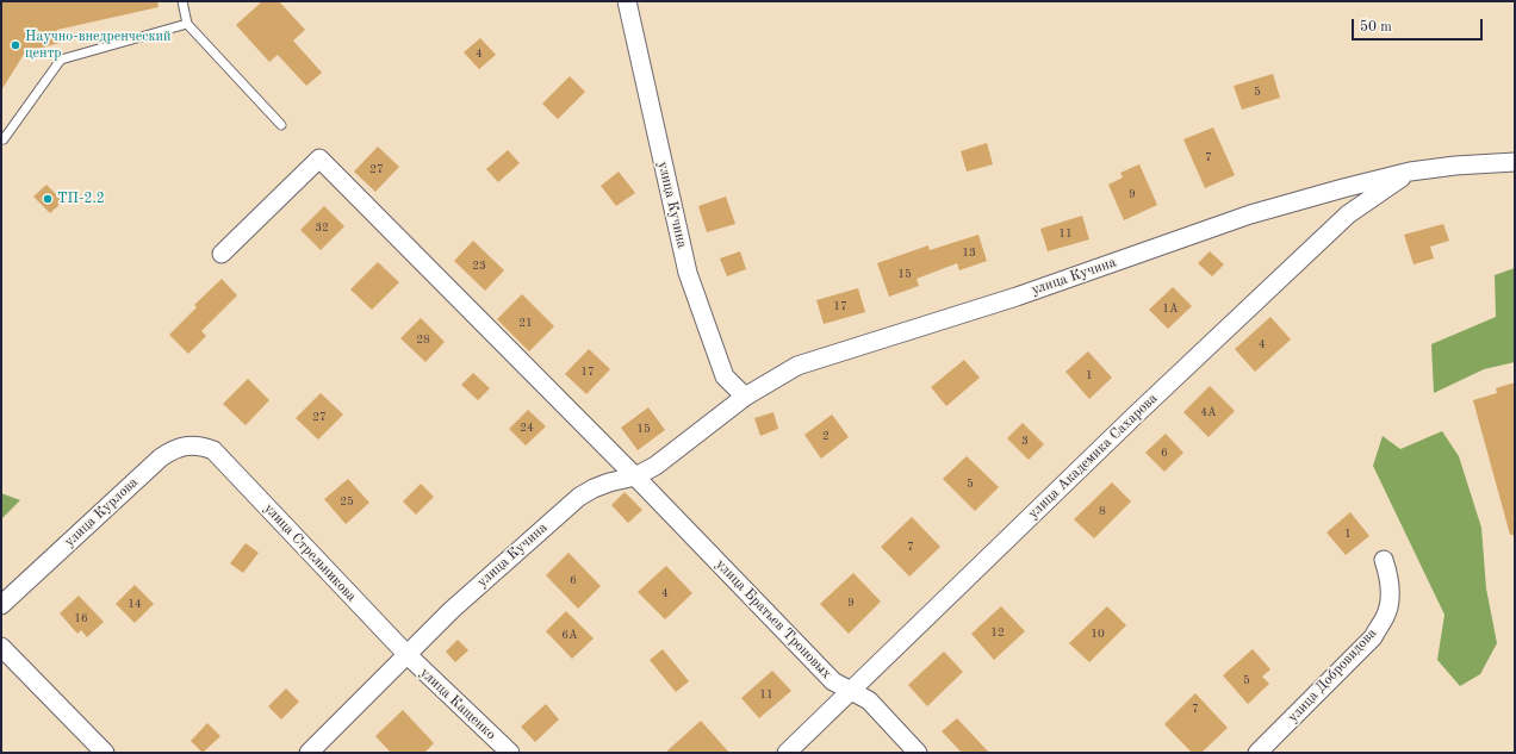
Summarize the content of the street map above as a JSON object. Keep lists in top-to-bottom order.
{
  "streets": {
    "street": [
      "улица Кучина",
      "улица Академика Сахарова",
      "улица Курлова",
      "улица Стрельникова",
      "улица Братьев Троновых",
      "улица Добровидова",
      "улица Кащенко"
    ]
  },
  "crossings": [
    ["улица Кучина", "улица Академика Сахарова"],
    ["улица Кучина", "улица Стрельникова"],
    ["улица Кучина", "улица Братьев Троновых"],
    ["улица Кучина", "улица Кащенко"],
    ["улица Академика Сахарова", "улица Братьев Троновых"],
    ["улица Курлова", "улица Стрельникова"],
    ["улица Стрельникова", "улица Кащенко"]
  ],
  "places": ["Научно-внедренческий центр", "ТП-2.2"],
  "house_numbers": [
    "4",
    "5",
    "7",
    "27",
    "9",
    "32",
    "11",
    "13",
    "23",
    "15",
    "17",
    "1А",
    "21",
    "28",
    "4",
    "17",
    "1",
    "4А",
    "27",
    "24",
    "15",
    "2",
    "3",
    "6",
    "5",
    "25",
    "8",
    "1",
    "7",
    "6",
    "4",
    "9",
    "14",
    "16",
    "12",
    "10",
    "6А",
    "5",
    "11",
    "7"
  ],
  "scale_bar": "50 m"
}
